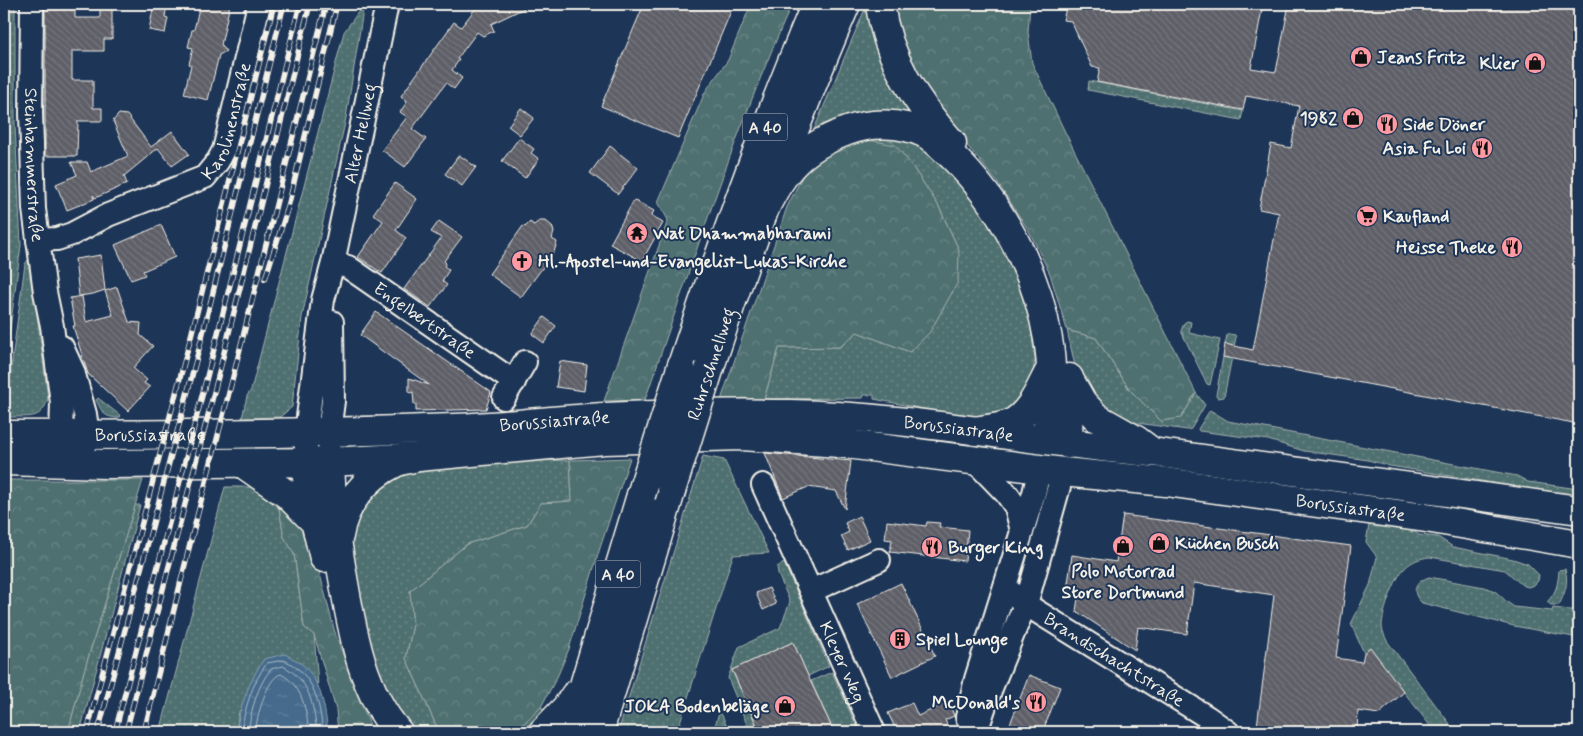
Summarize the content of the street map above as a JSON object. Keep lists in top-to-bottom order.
{
  "streets": {
    "main road": ["A 40", "Ruhrschnellweg", "Borussiastraße"],
    "street": [
      "Karolinenstraße",
      "Alter Hellweg",
      "Steinhammerstraße",
      "Engelbertstraße",
      "Brandschachtstraße",
      "Kleyer Weg"
    ]
  },
  "crossings": [
    ["Karolinenstraße", "Steinhammerstraße"],
    ["Alter Hellweg", "Engelbertstraße"],
    ["Alter Hellweg", "Borussiastraße"],
    ["Steinhammerstraße", "Borussiastraße"]
  ],
  "places": {
    "shop": [
      "Jeans Fritz",
      "Klier",
      "1982",
      "Küchen Busch",
      "Polo Motorrad Store Dortmund",
      "JOKA Bodenbeläge"
    ],
    "restaurant": [
      "Side Döner",
      "Asia Fu Loi",
      "Heisse Theke",
      "Burger King",
      "McDonald's"
    ],
    "supermarket": ["Kaufland"],
    "temple": ["Wat Dhammabharami"],
    "church": ["Hl.-Apostel-und-Evangelist-Lukas-Kirche"],
    "building": ["Spiel Lounge"]
  }
}
